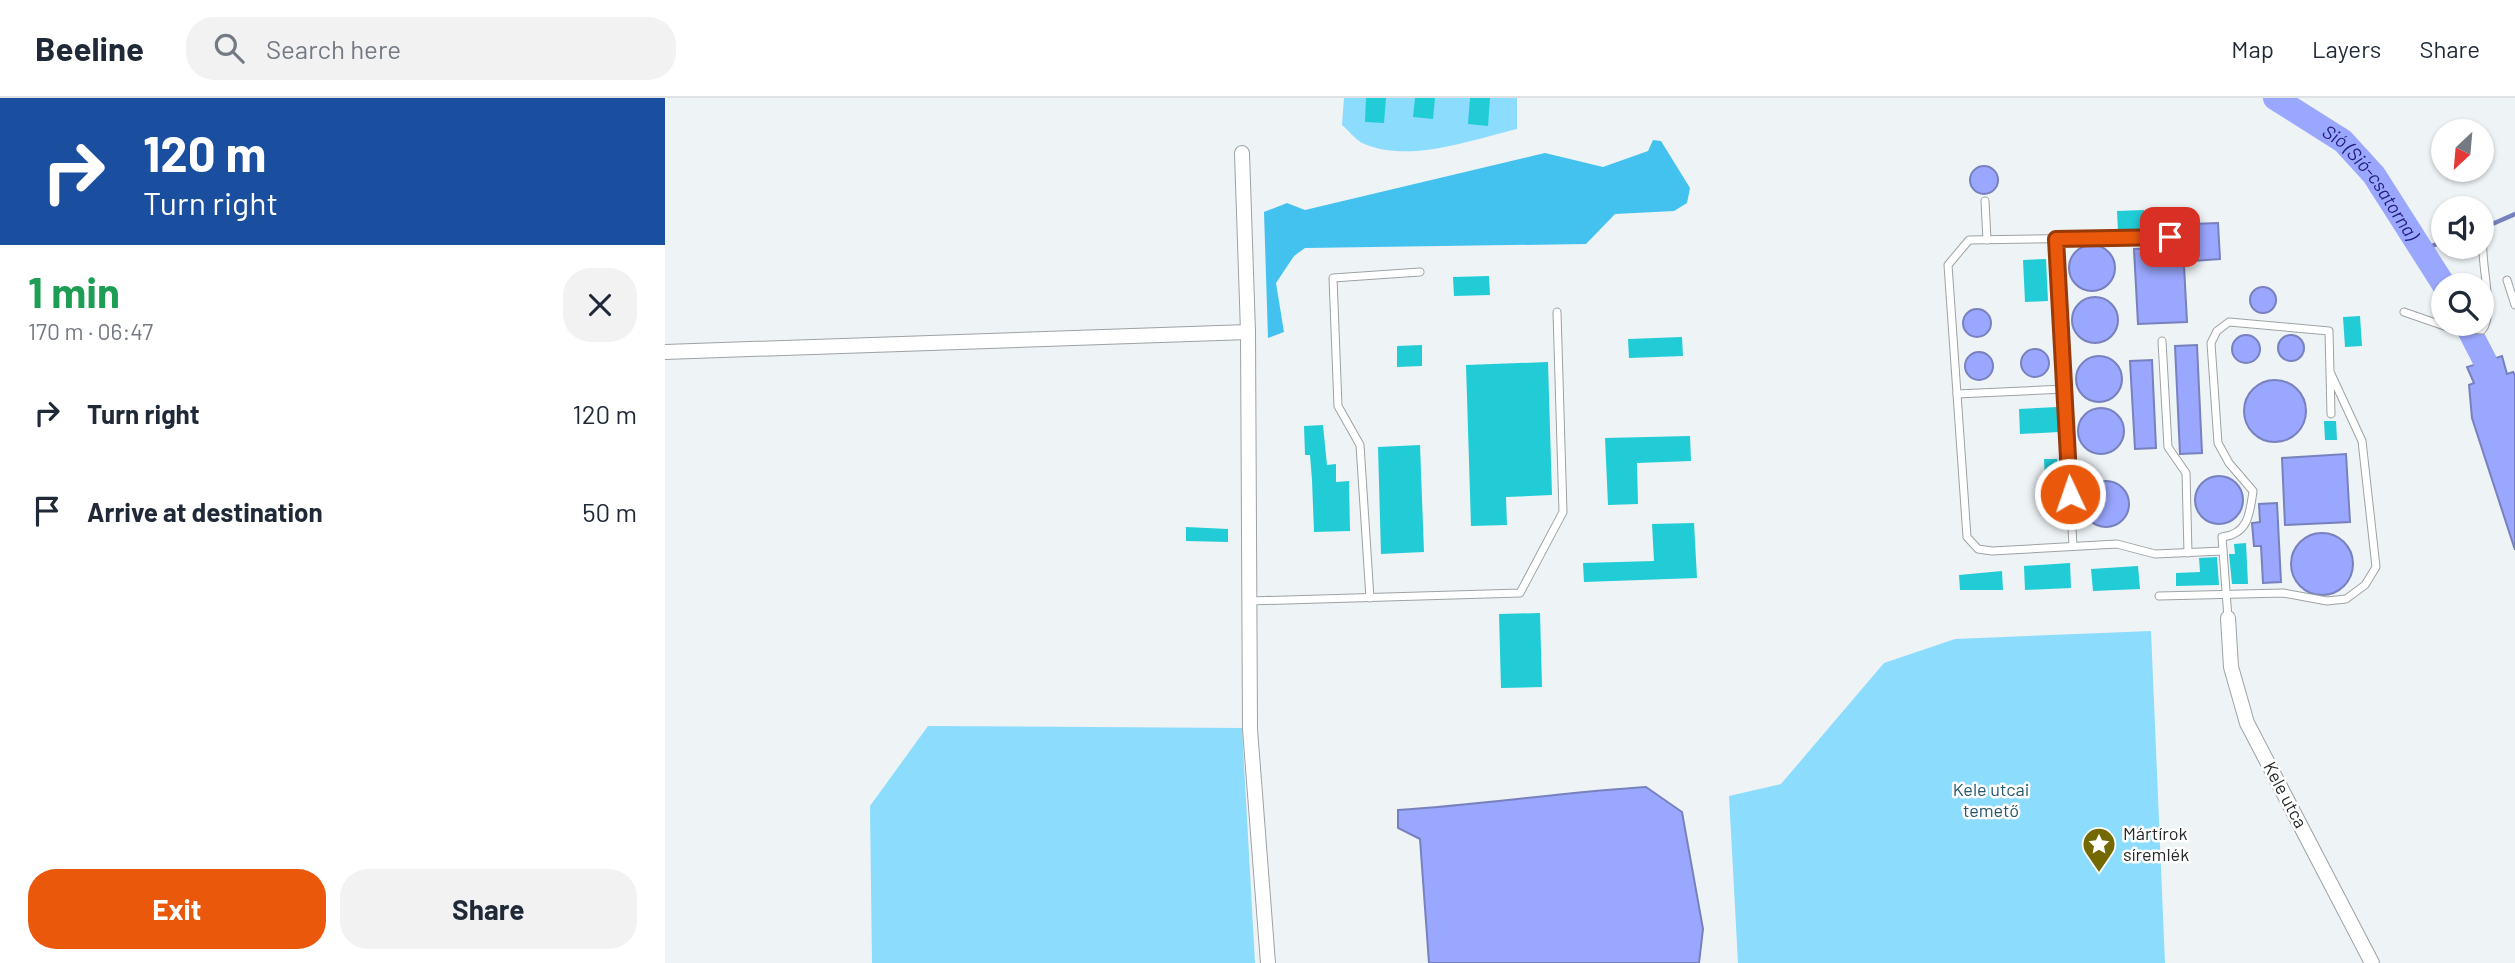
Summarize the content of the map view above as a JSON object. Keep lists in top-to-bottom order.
{
  "streets": {
    "street": ["Kele utca"]
  },
  "water": ["Sió (Sió-csatorna)"],
  "parks": ["Kele utcai temető"],
  "places": {
    "place": ["Mártírok síremlék"]
  },
  "north": "bottom left",
  "page": {
    "header": "Beeline",
    "search": "Search here",
    "nav": ["Map", "Layers", "Share"],
    "turn": ["120 m", "Turn right"],
    "heading": ["1 min", "170 m · 06:47"],
    "list": [
      {
        "name": "Turn right",
        "value": "120 m"
      },
      {
        "name": "Arrive at destination",
        "value": "50 m"
      }
    ],
    "buttons": ["Exit", "Share"]
  }
}
